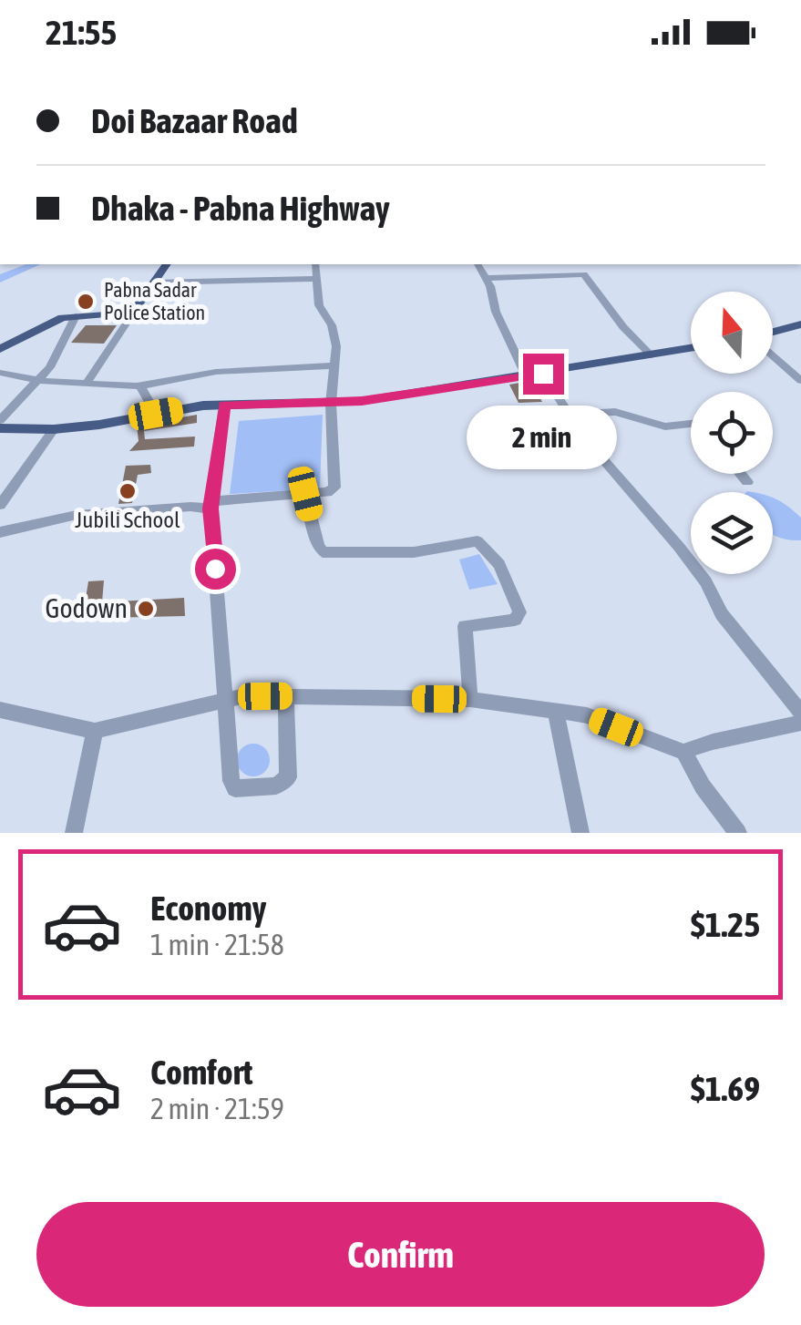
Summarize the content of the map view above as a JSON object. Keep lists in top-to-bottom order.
{
  "places": ["Pabna Sadar Police Station", "Jubili School", "Godown"],
  "north": "top",
  "page": {
    "status": "21:55",
    "banner": ["Doi Bazaar Road", "Dhaka - Pabna Highway"],
    "bubble": "2 min",
    "list": [
      {
        "name": "Economy",
        "note": "1 min · 21:58",
        "value": "$1.25"
      },
      {
        "name": "Comfort",
        "note": "2 min · 21:59",
        "value": "$1.69"
      }
    ],
    "buttons": "Confirm"
  }
}
